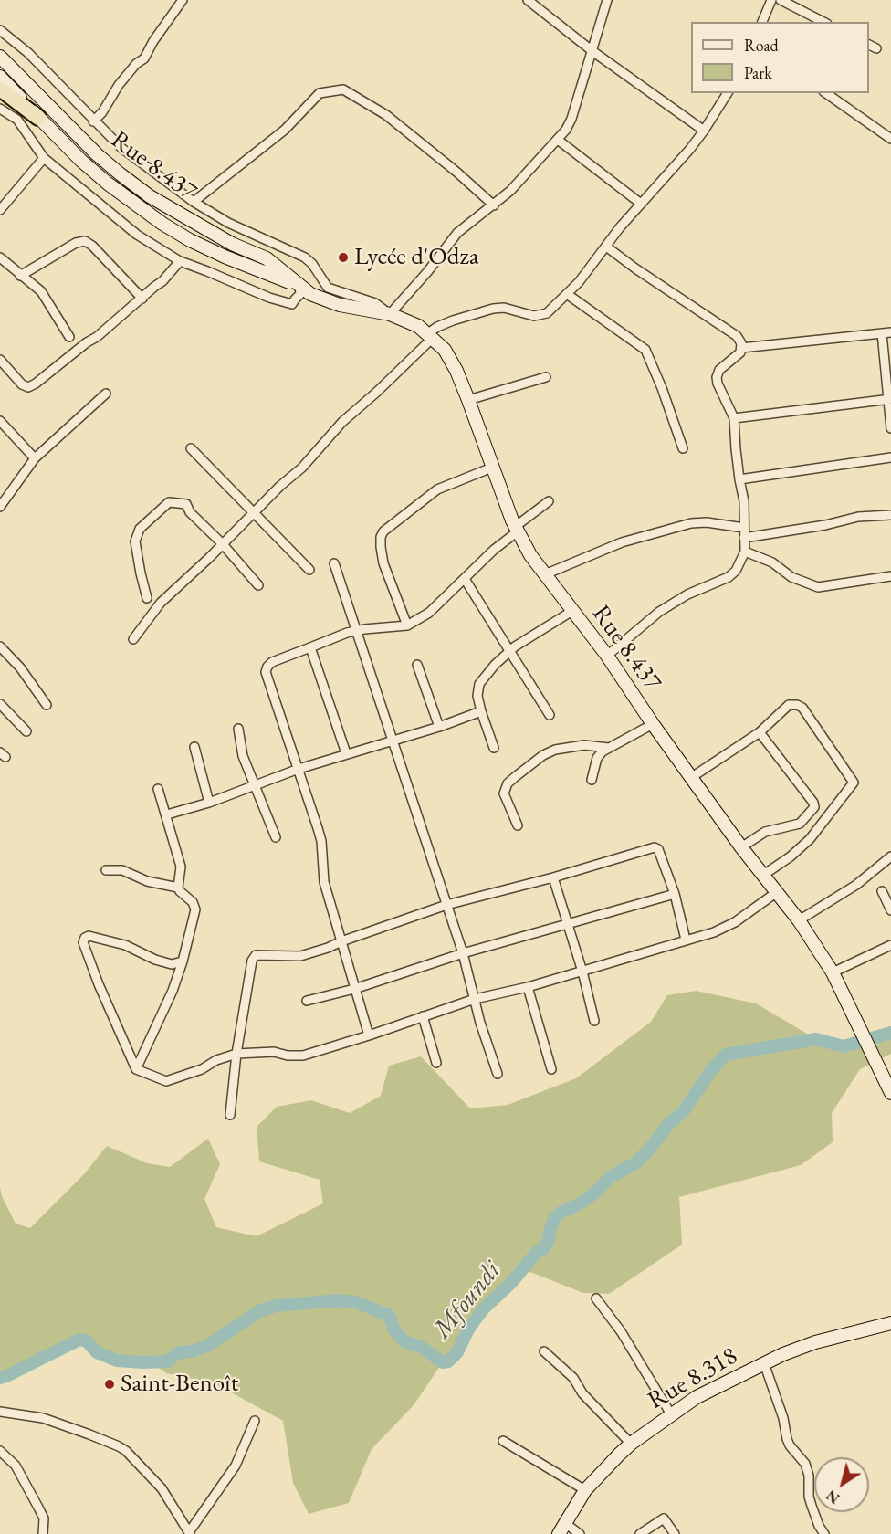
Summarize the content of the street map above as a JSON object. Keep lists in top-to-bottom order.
{
  "streets": {
    "main road": ["Rue 8.437", "Rue 8.318"]
  },
  "water": ["Mfoundi"],
  "places": ["Lycée d'Odza", "Saint-Benoît"],
  "legend": ["Road", "Park"],
  "north": "bottom left"
}
